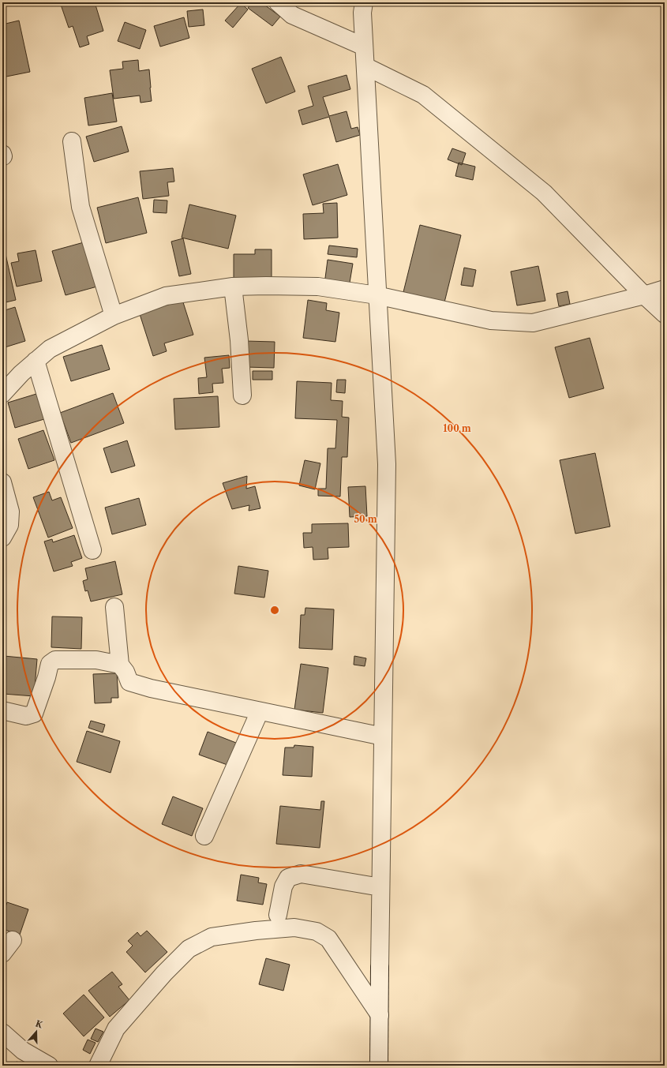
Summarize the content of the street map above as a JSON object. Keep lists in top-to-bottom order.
{
  "north": "top",
  "rings": ["100 m", "50 m"]
}
